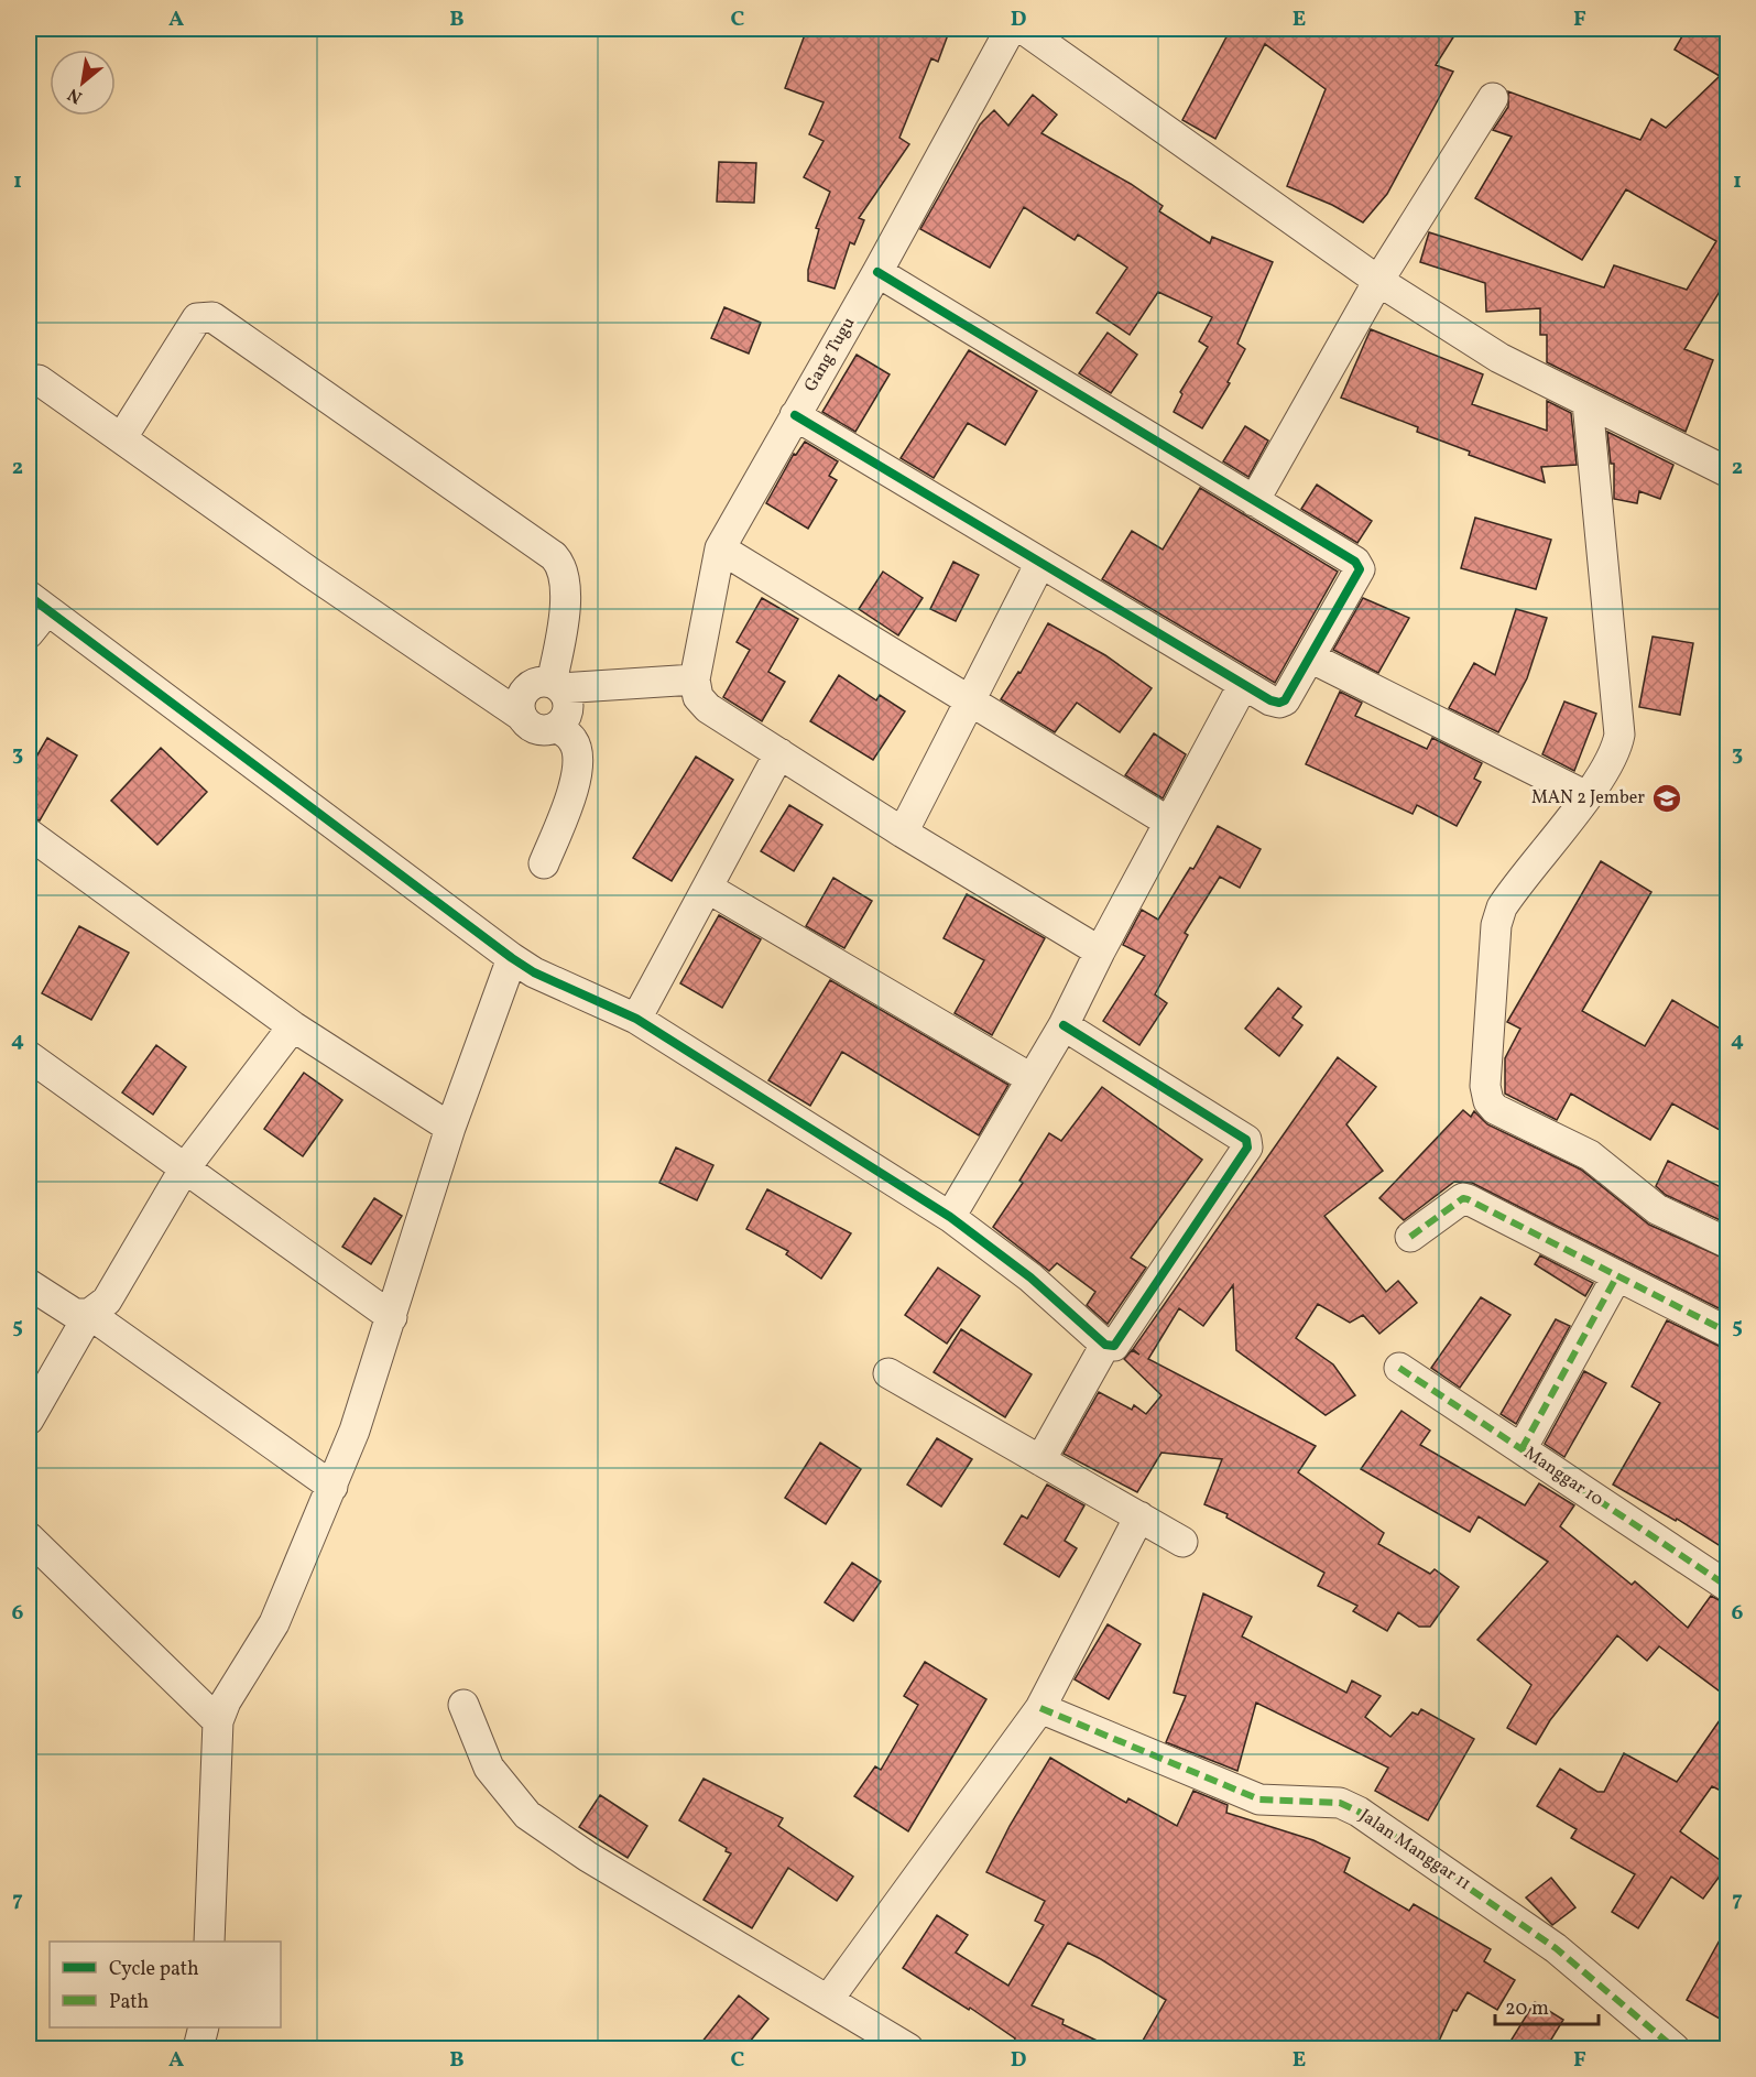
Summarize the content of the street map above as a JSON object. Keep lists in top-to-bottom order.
{
  "streets": {
    "street": ["Gang Tugu", "Manggar 10", "Jalan Manggar 11"]
  },
  "places": {
    "school or university": ["MAN 2 Jember"]
  },
  "legend": ["Cycle path", "Path"],
  "scale_bar": "20 m",
  "north": "bottom left",
  "grid": {
    "columns": [
      "A",
      "B",
      "C",
      "D",
      "E",
      "F"
    ],
    "rows": [
      "1",
      "2",
      "3",
      "4",
      "5",
      "6",
      "7"
    ]
  }
}
